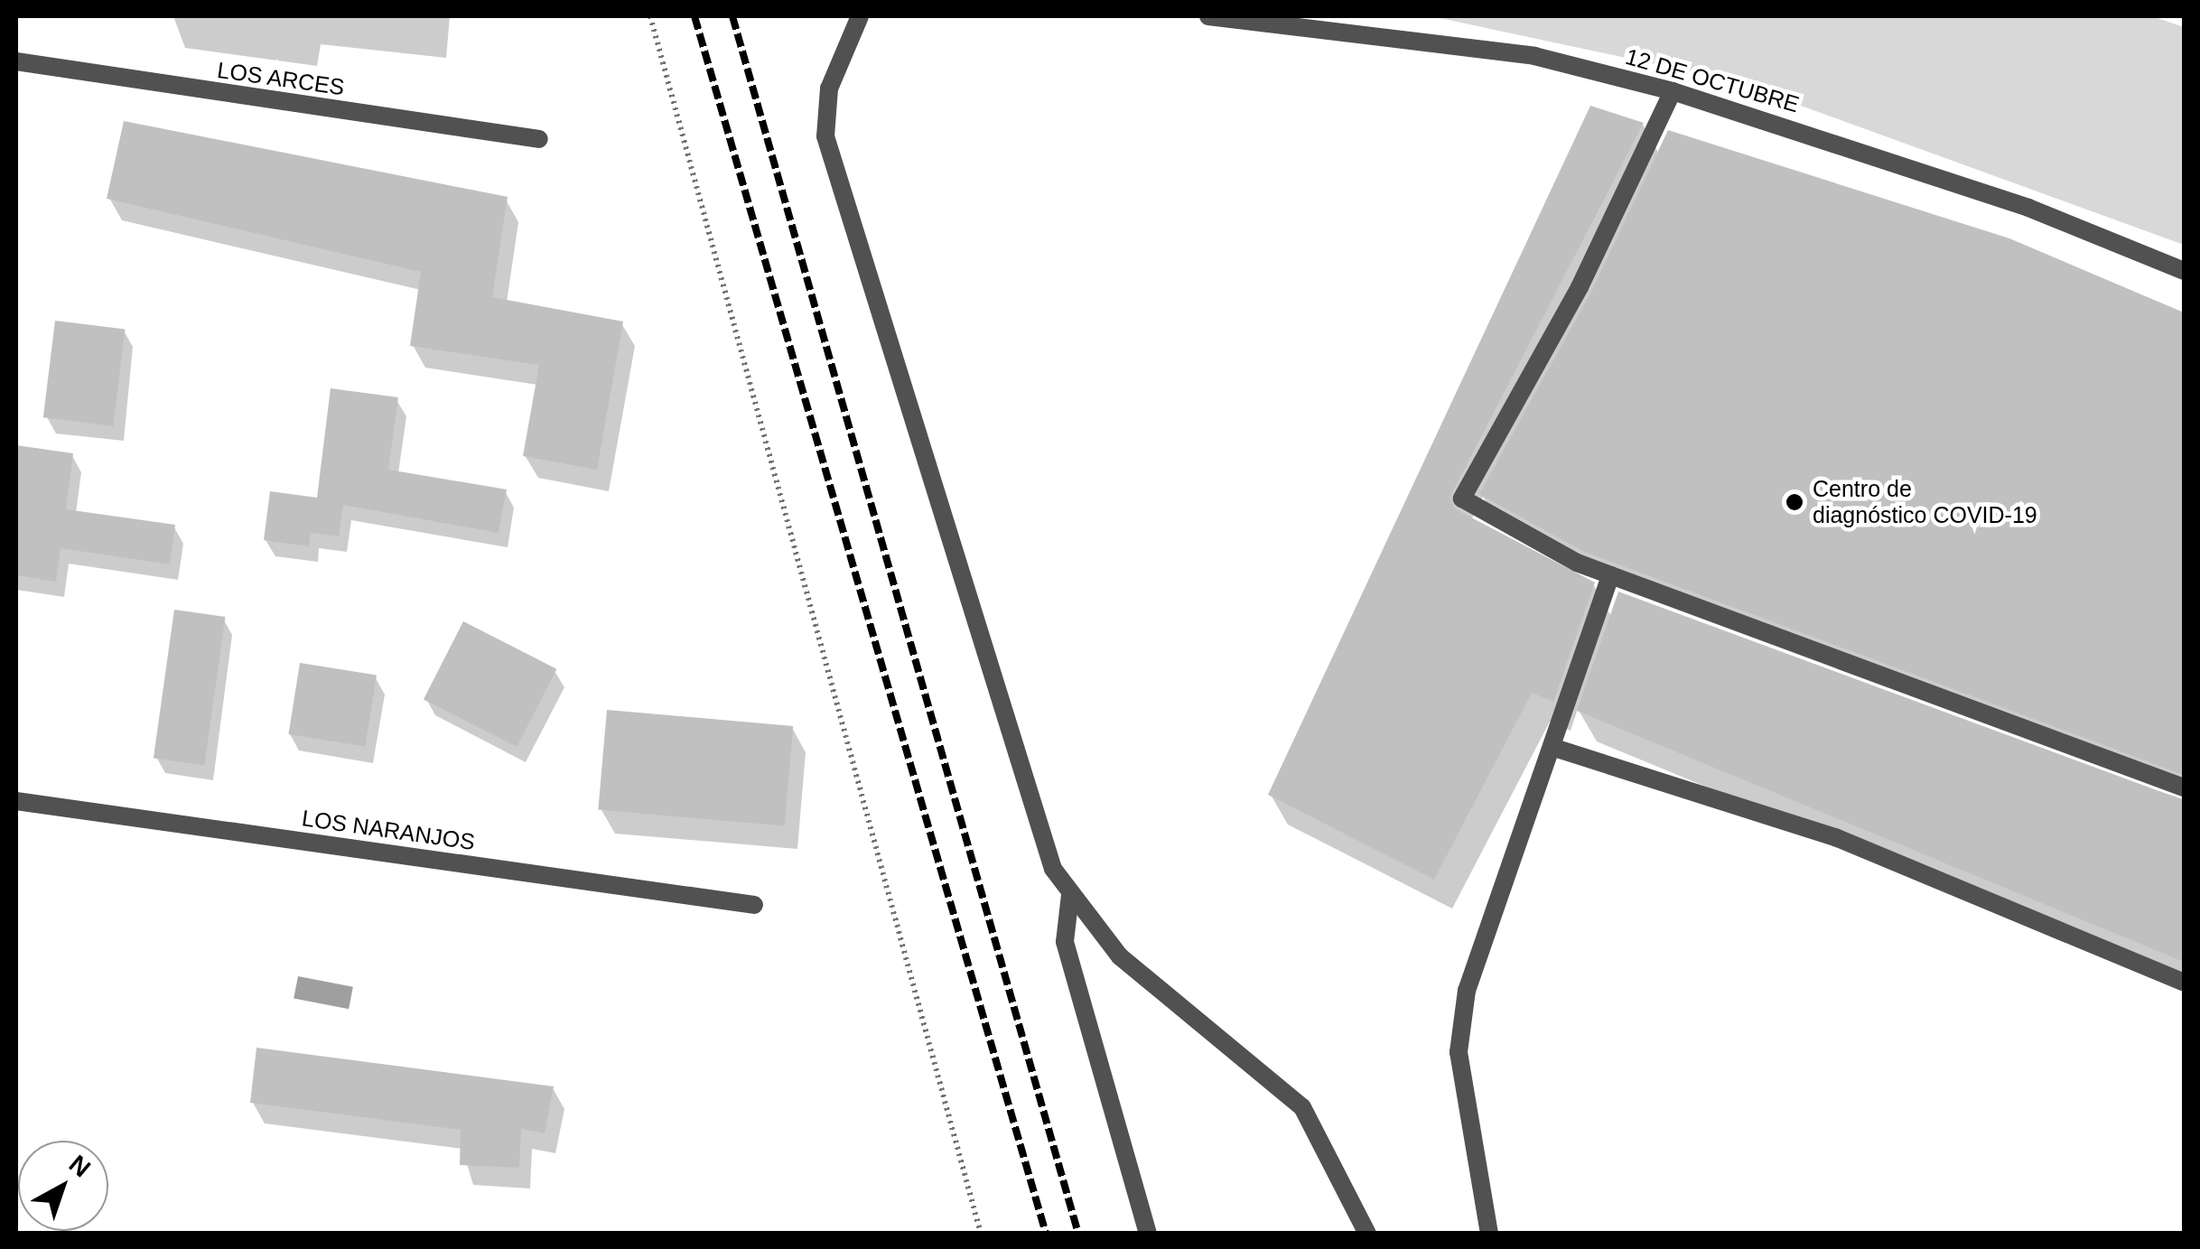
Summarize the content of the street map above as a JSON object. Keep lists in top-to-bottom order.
{
  "streets": {
    "street": ["LOS ARCES", "12 DE OCTUBRE", "LOS NARANJOS"]
  },
  "places": ["Centro de diagnóstico COVID-19"],
  "north": "top right"
}
